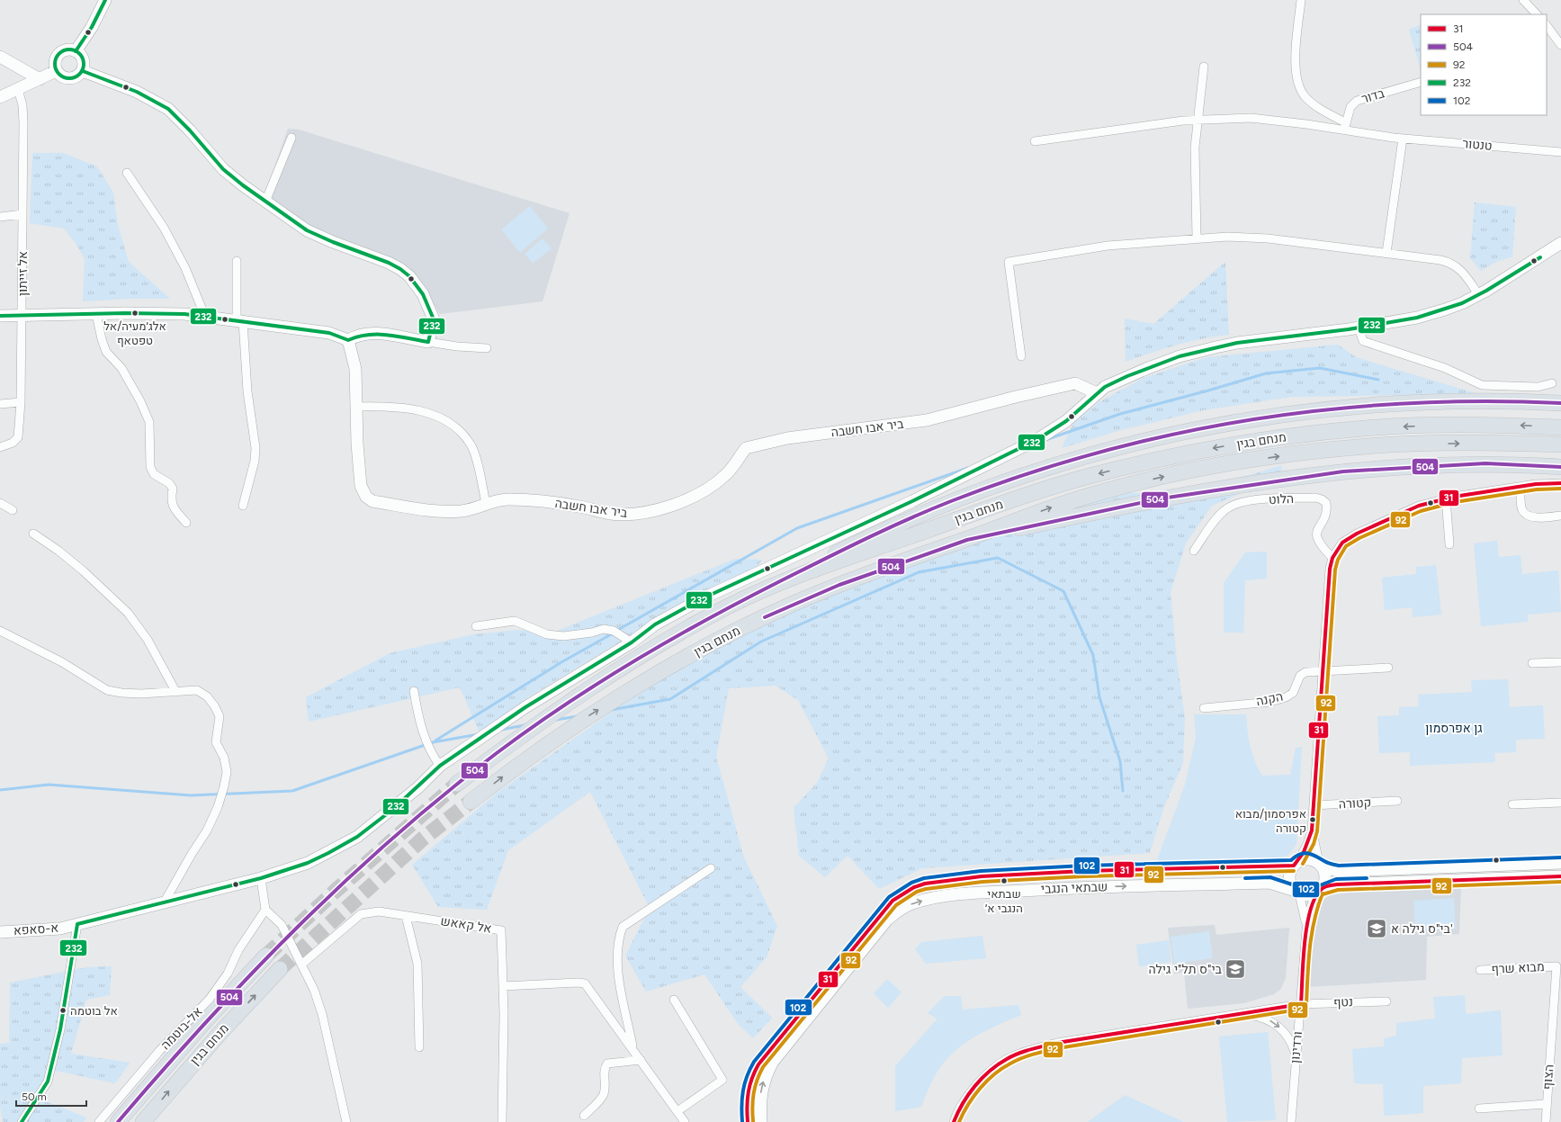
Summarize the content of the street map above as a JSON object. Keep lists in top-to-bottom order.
{
  "streets": {
    "highway": ["מנחם בגין"],
    "street": [
      "בדור",
      "טנטור",
      "אל זייתון",
      "ביר אבו חשבה",
      "הלוט",
      "הקנה",
      "קטורה",
      "שבתאי הנגבי",
      "אל קאאש",
      "א-סאפא",
      "מבוא שרף",
      "נטף",
      "אל-בוטמה",
      "ורדינון",
      "הצוף"
    ]
  },
  "crossings": [
    ["בדור", "טנטור"],
    ["ביר אבו חשבה", "א-סאפא"],
    ["שבתאי הנגבי", "ורדינון"],
    ["מבוא שרף", "הצוף"],
    ["נטף", "ורדינון"]
  ],
  "one_way": ["שבתאי הנגבי"],
  "parks": ["גן אפרסמון"],
  "places": {
    "other": [
      "אלג׳מעיה/אל טפטאף",
      "אפרסמון/מבוא קטורה",
      "שבתאי הנגבי א׳",
      "אל בוטמה"
    ],
    "school or university": ["בי\"ס גילה א'", "בי\"ס תל\"י גילה"]
  },
  "lines": [
    "transit line 232",
    "transit line 504",
    "transit line 31",
    "transit line 92",
    "transit line 102"
  ],
  "legend": [
    "31",
    "504",
    "92",
    "232",
    "102"
  ],
  "scale_bar": "50 m"
}
